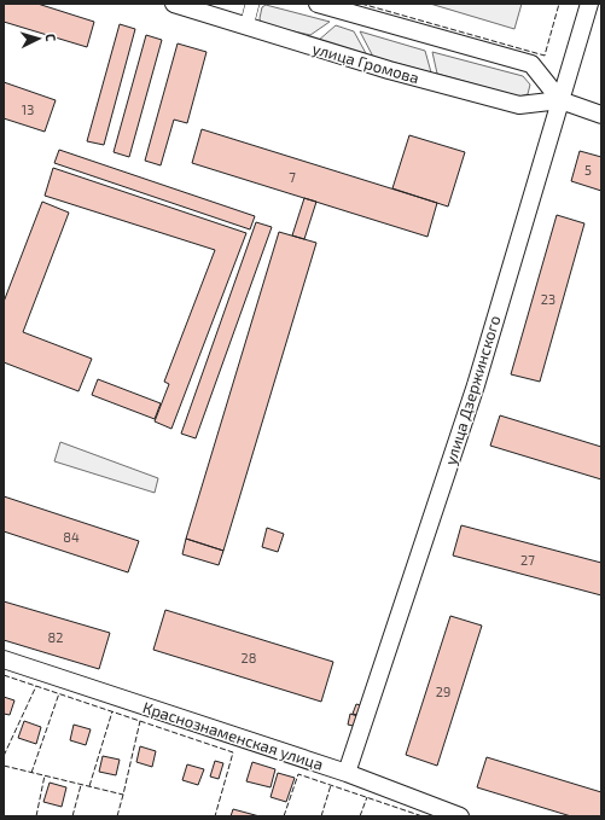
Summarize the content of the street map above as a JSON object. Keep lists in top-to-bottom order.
{
  "streets": {
    "street": ["улица Громова", "улица Дзержинского", "Краснознаменская улица"]
  },
  "crossings": [
    ["улица Громова", "улица Дзержинского"],
    ["улица Дзержинского", "Краснознаменская улица"]
  ],
  "house_numbers": [
    "13",
    "5",
    "7",
    "23",
    "84",
    "27",
    "82",
    "28",
    "29"
  ],
  "north": "right"
}
